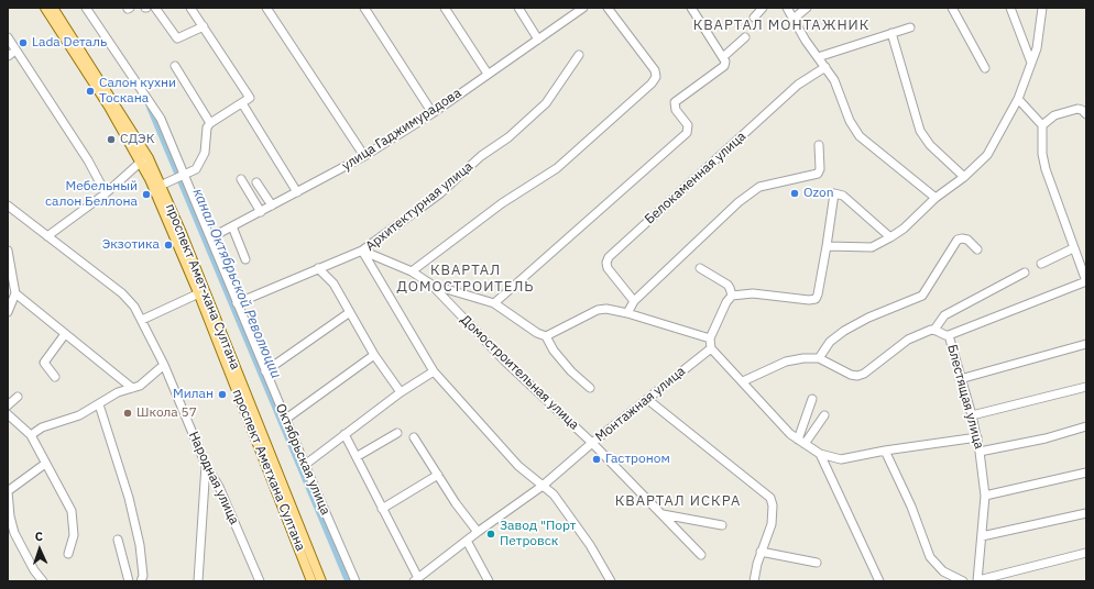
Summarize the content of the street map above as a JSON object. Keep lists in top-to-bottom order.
{
  "streets": {
    "main road": ["проспект Амет-хана Султана", "проспект Аметхана Султана"],
    "street": [
      "улица Гаджимурадова",
      "Белокаменная улица",
      "Архитектурная улица",
      "Домостроительная улица",
      "Блестящая улица",
      "Монтажная улица",
      "Октябрьская улица",
      "Народная улица"
    ]
  },
  "crossings": [
    ["улица Гаджимурадова", "Октябрьская улица"],
    ["Архитектурная улица", "Монтажная улица"],
    ["проспект Амет-хана Султана", "проспект Аметхана Султана"],
    ["Домостроительная улица", "Монтажная улица"]
  ],
  "districts": ["КВАРТАЛ МОНТАЖНИК", "КВАРТАЛ ДОМОСТРОИТЕЛЬ", "КВАРТАЛ ИСКРА"],
  "water": ["канал Октябрьской Революции"],
  "places": [
    "Lada Dеталь",
    "Салон кухни Тоскана",
    "СДЭК",
    "Ozon",
    "Мебельный салон Беллона",
    "Экзотика",
    "Милан",
    "Школа 57",
    "Гастроном",
    "Завод \"Порт Петровск"
  ],
  "north": "top"
}
